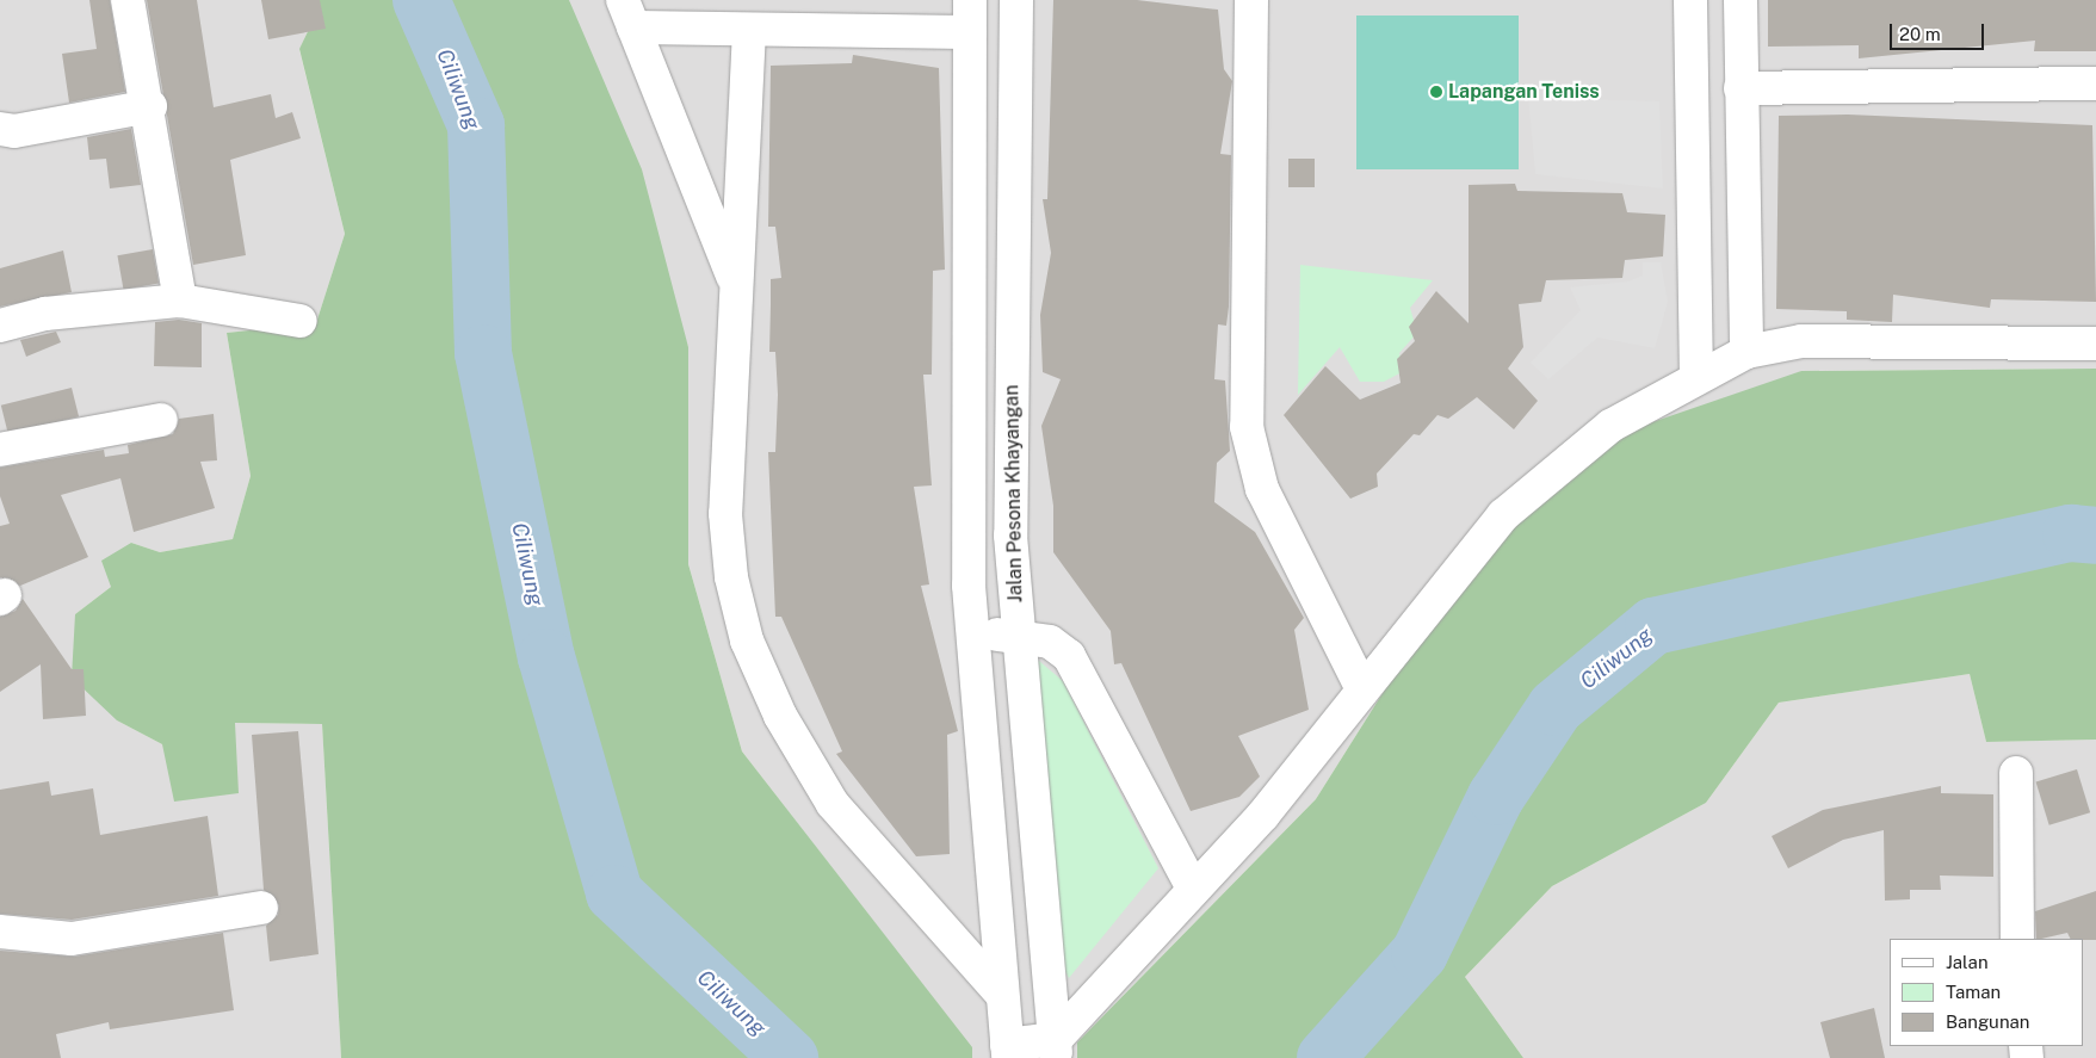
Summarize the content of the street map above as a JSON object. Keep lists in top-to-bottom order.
{
  "streets": {
    "street": ["Jalan Pesona Khayangan"]
  },
  "water": ["Ciliwung"],
  "places": ["Lapangan Teniss"],
  "legend": ["Jalan", "Taman", "Bangunan"],
  "scale_bar": "20 m"
}
